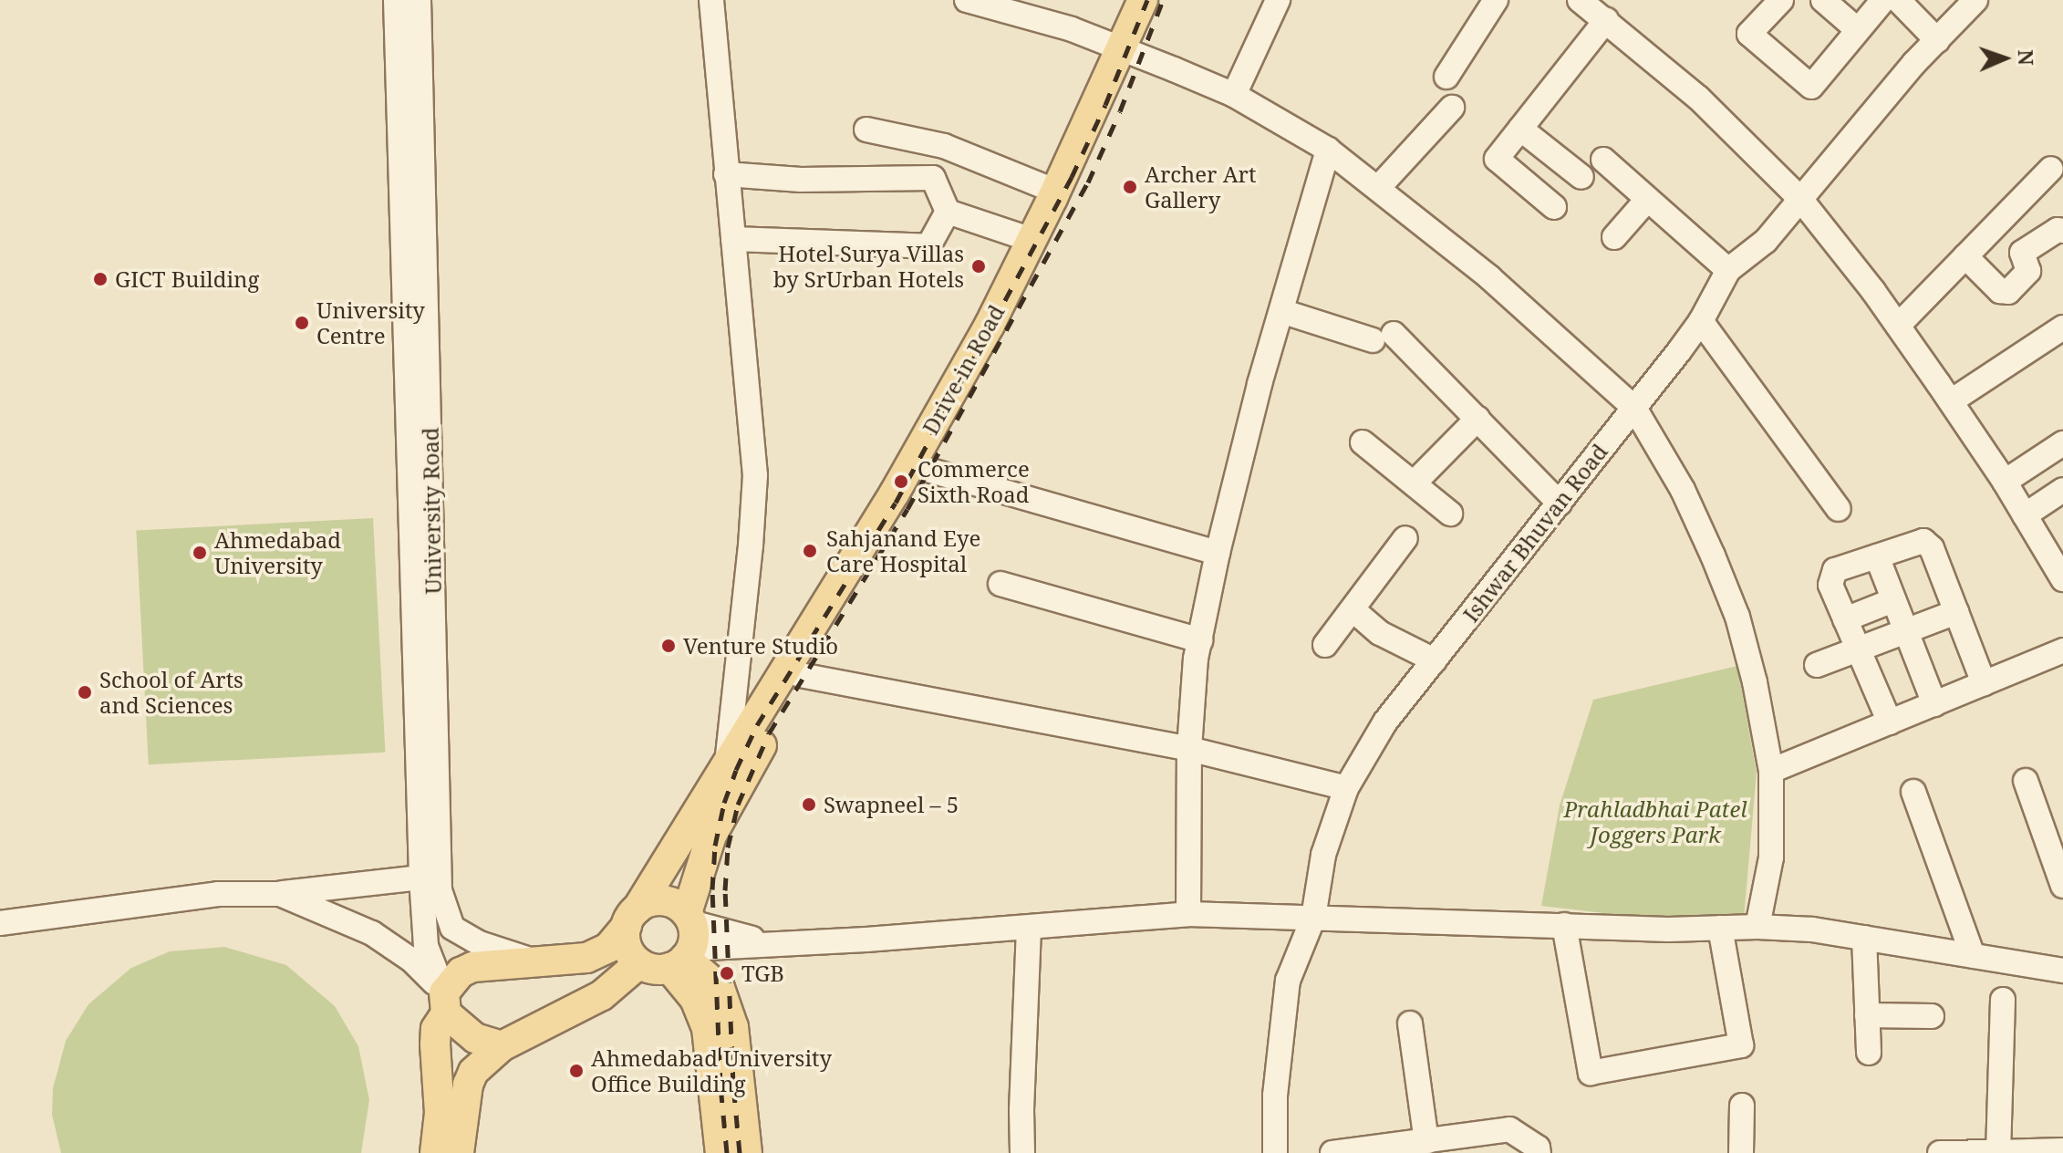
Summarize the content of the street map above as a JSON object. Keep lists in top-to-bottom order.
{
  "streets": {
    "main road": ["Drive-in Road"],
    "street": ["University Road", "Ishwar Bhuvan Road"]
  },
  "crossings": [
    ["Drive-in Road", "University Road"]
  ],
  "parks": ["Prahladbhai Patel Joggers Park"],
  "places": [
    "Archer Art Gallery",
    "Hotel Surya Villas by SrUrban Hotels",
    "GICT Building",
    "University Centre",
    "Commerce Sixth Road",
    "Sahjanand Eye Care Hospital",
    "Ahmedabad University",
    "Venture Studio",
    "School of Arts and Sciences",
    "Swapneel – 5",
    "TGB",
    "Ahmedabad University Office Building"
  ],
  "north": "right"
}
